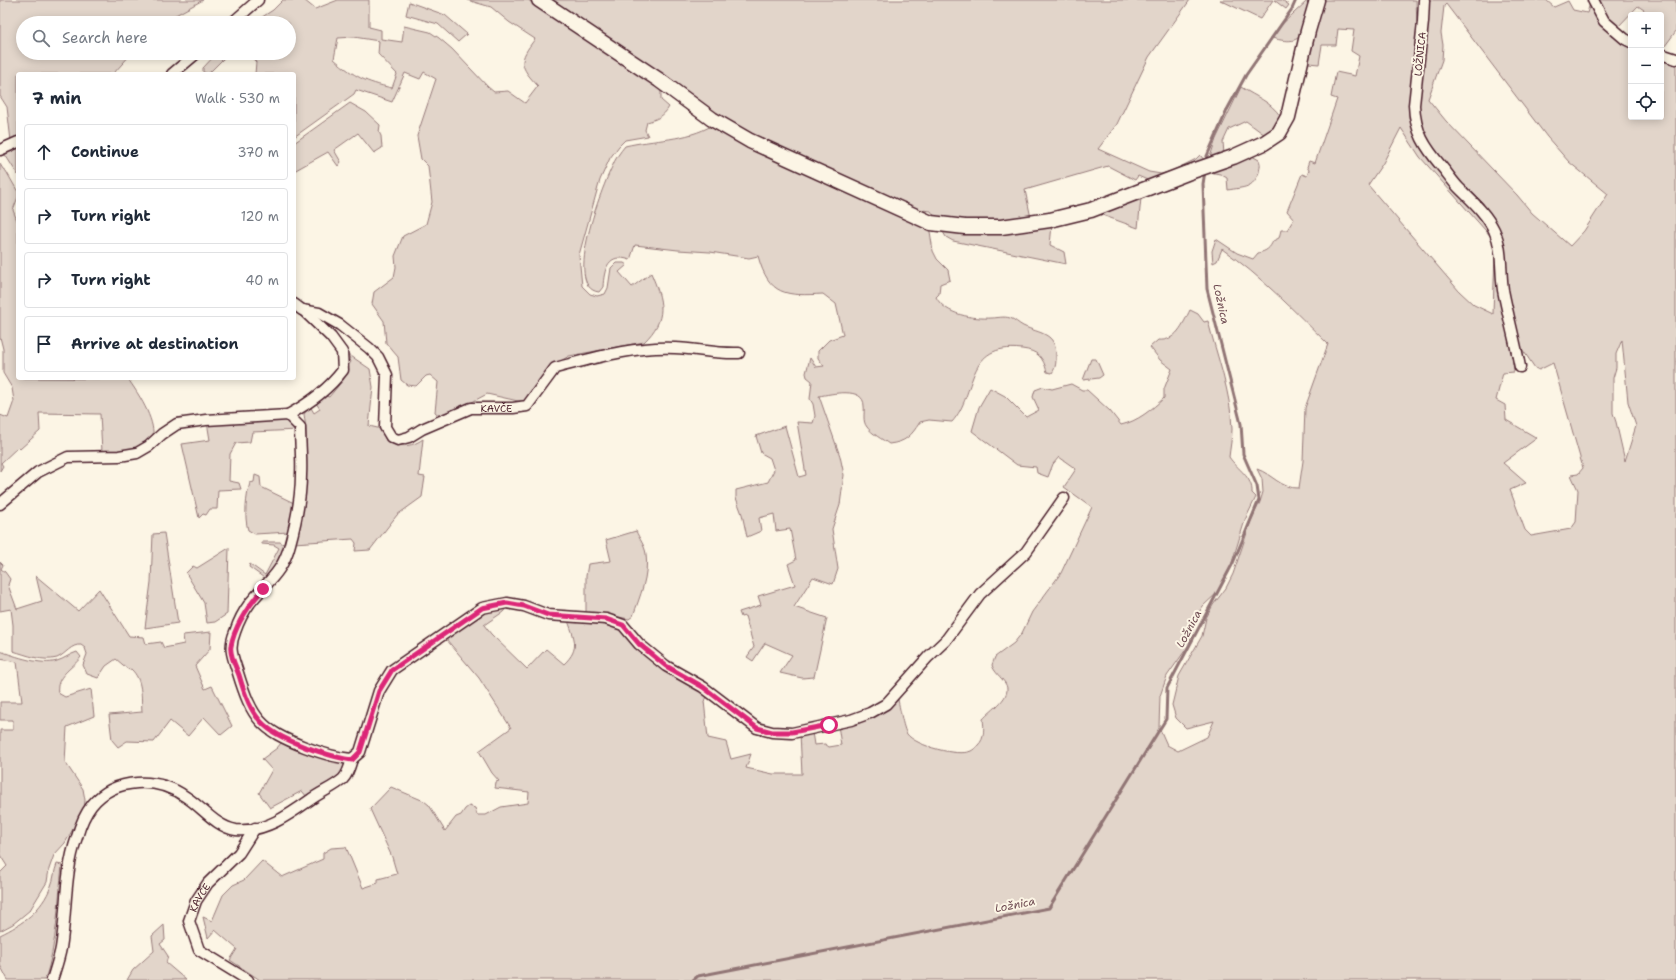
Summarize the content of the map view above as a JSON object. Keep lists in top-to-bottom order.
{
  "streets": {
    "street": ["LOŽNICA", "KAVČE"]
  },
  "water": ["Ložnica"],
  "page": {
    "map_buttons": ["+", "−"],
    "search": "Search here",
    "heading": ["7 min", "Walk · 530 m"],
    "list": [
      ["Continue", "370 m"],
      ["Turn right", "120 m"],
      ["Turn right", "40 m"],
      "Arrive at destination"
    ]
  }
}
